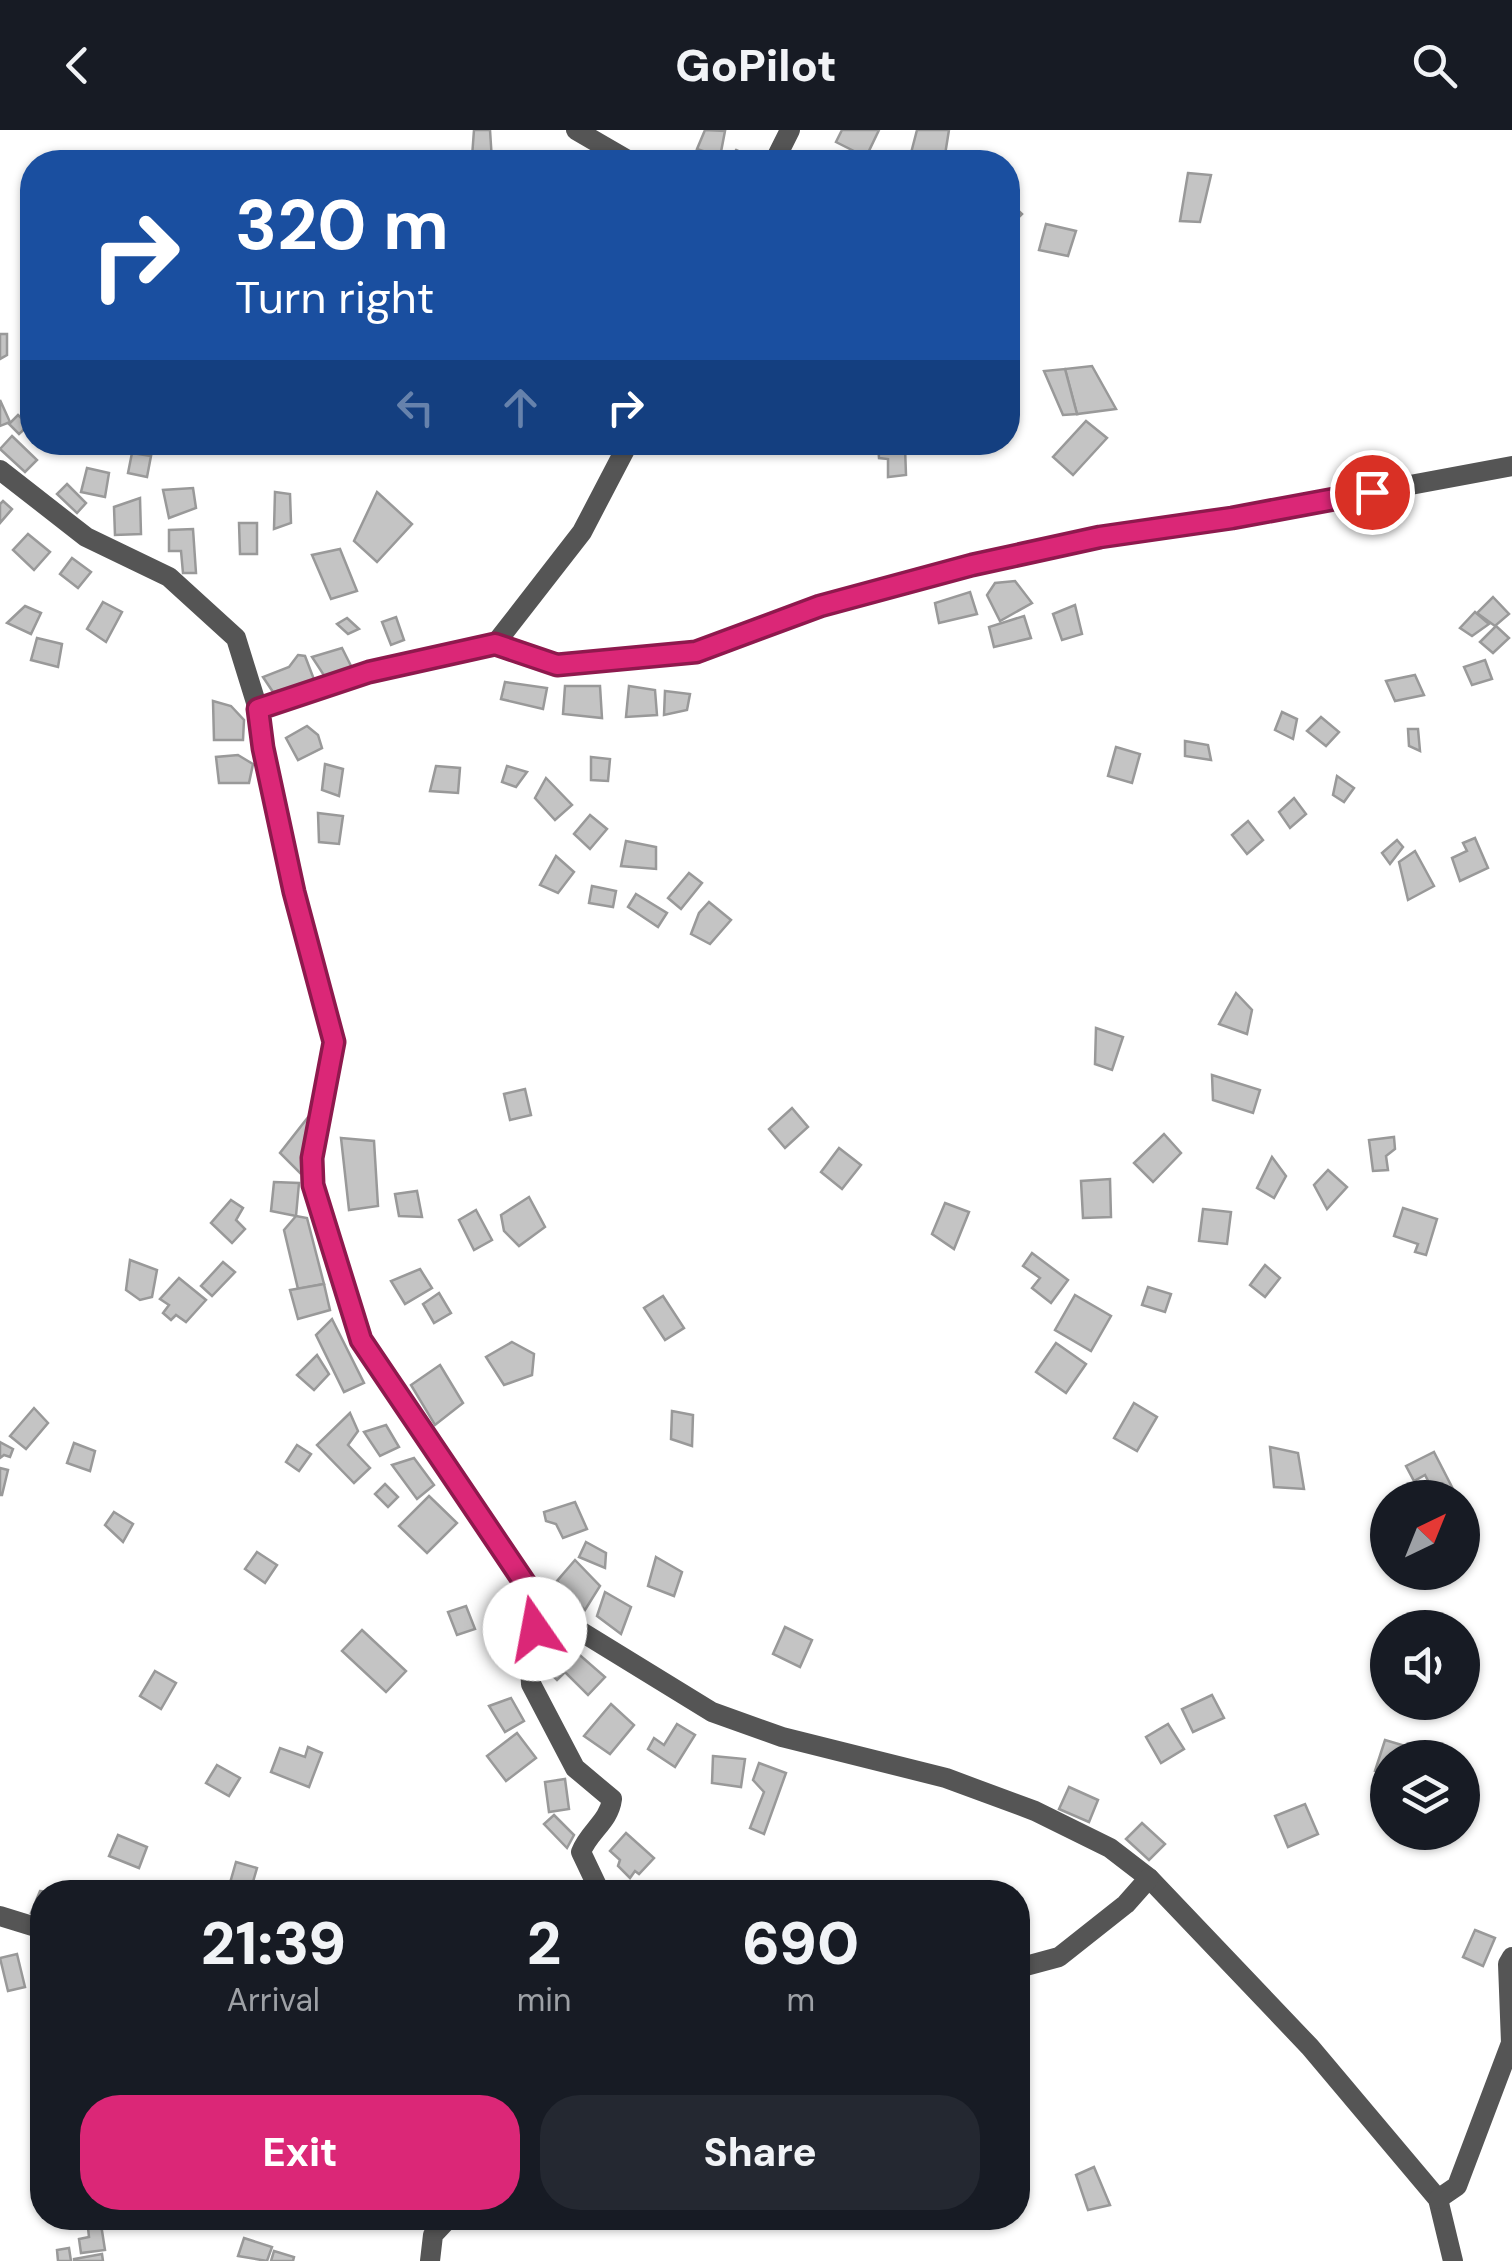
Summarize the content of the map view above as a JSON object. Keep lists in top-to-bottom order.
{
  "north": "top right",
  "page": {
    "header": "GoPilot",
    "turn": ["320 m", "Turn right"],
    "eta": [
      "21:39",
      "Arrival",
      "2",
      "min",
      "690",
      "m"
    ],
    "buttons": ["Exit", "Share"]
  }
}
